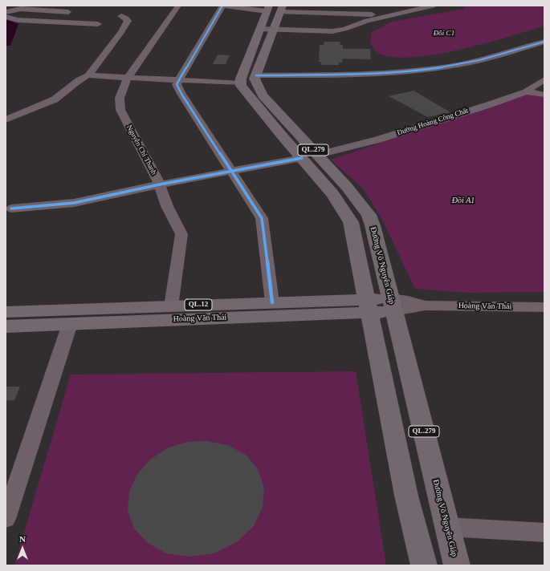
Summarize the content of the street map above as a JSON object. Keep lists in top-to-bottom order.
{
  "streets": {
    "highway": [
      "QL.279",
      "Đường Võ Nguyên Giáp",
      "QL.12",
      "Hoàng Văn Thái"
    ],
    "street": ["Đường Hoàng Công Chất", "Nguyễn Chí Thanh"]
  },
  "crossings": [
    ["Đường Hoàng Công Chất", "Đường Võ Nguyên Giáp"],
    ["Nguyễn Chí Thanh", "Hoàng Văn Thái"],
    ["QL.279", "Hoàng Văn Thái"],
    ["Đường Võ Nguyên Giáp", "Hoàng Văn Thái"]
  ],
  "parks": ["Đồi C1", "Đồi A1"],
  "north": "top"
}
